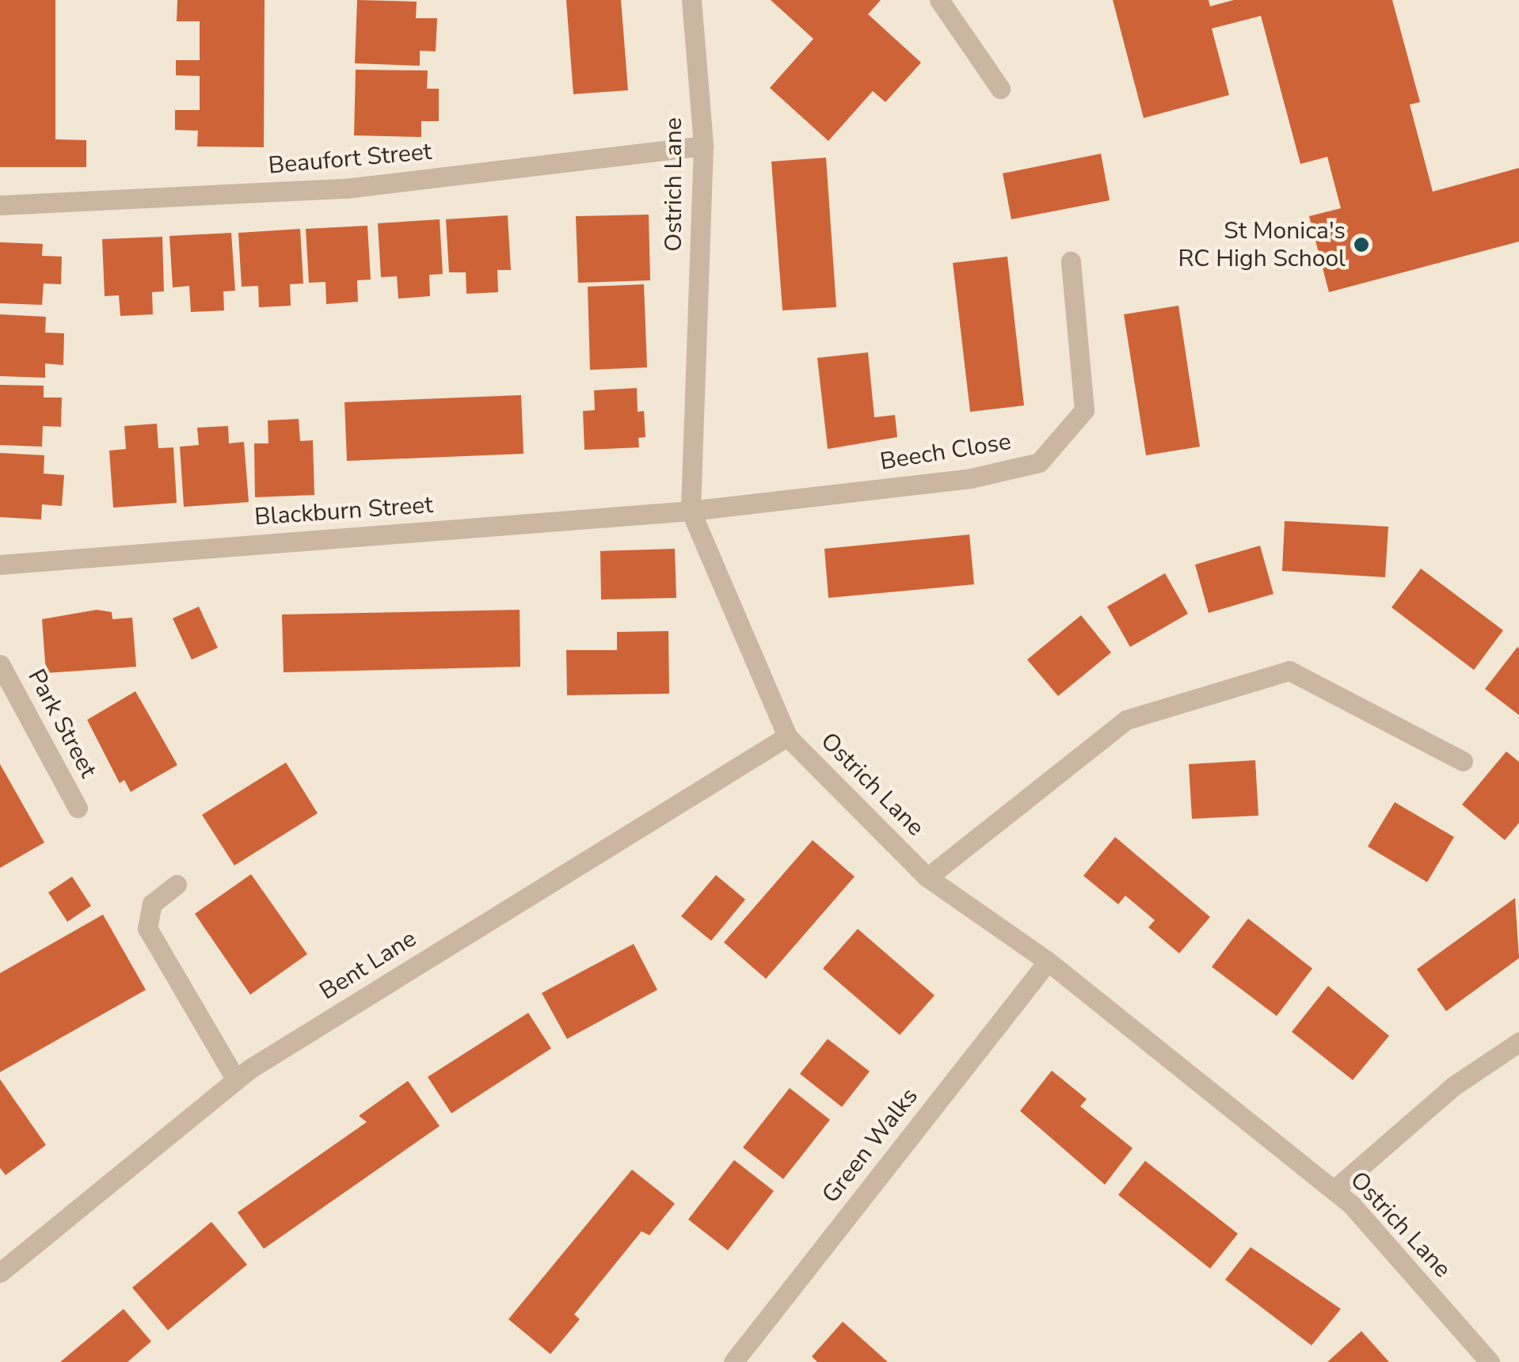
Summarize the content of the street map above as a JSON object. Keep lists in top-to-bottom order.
{
  "streets": {
    "street": [
      "Beaufort Street",
      "Ostrich Lane",
      "Beech Close",
      "Blackburn Street",
      "Park Street",
      "Bent Lane",
      "Green Walks"
    ]
  },
  "crossings": [
    ["Beaufort Street", "Ostrich Lane"],
    ["Ostrich Lane", "Beech Close"],
    ["Ostrich Lane", "Blackburn Street"],
    ["Ostrich Lane", "Bent Lane"],
    ["Ostrich Lane", "Green Walks"],
    ["Beech Close", "Blackburn Street"]
  ],
  "places": ["St Monica's RC High School"]
}
